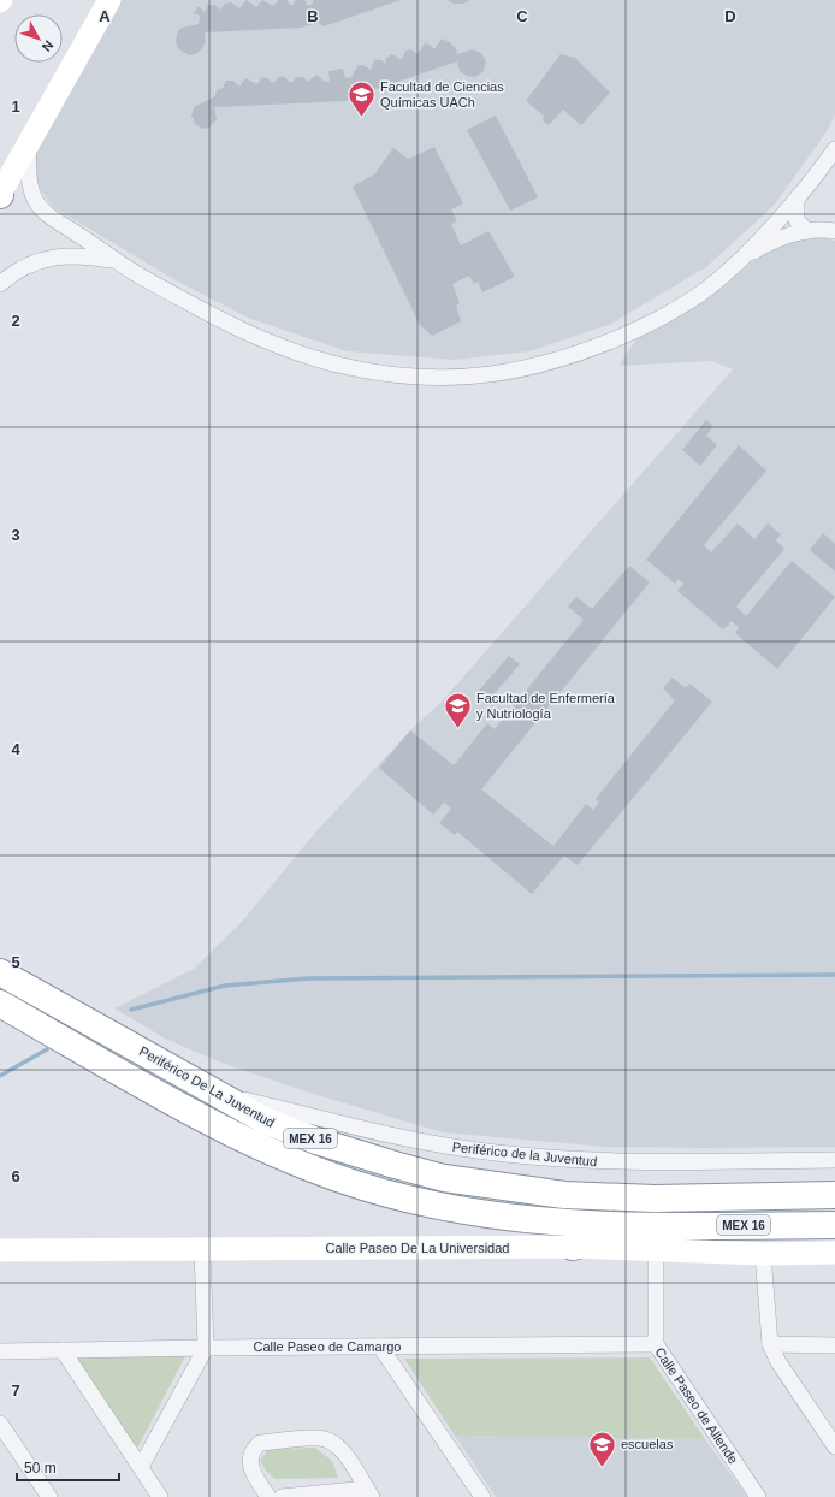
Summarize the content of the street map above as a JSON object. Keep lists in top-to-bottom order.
{
  "streets": {
    "highway": ["Periférico De La Juventud", "MEX 16"],
    "street": [
      "Periférico de la Juventud",
      "Calle Paseo De La Universidad",
      "Calle Paseo de Camargo",
      "Calle Paseo de Allende"
    ]
  },
  "crossings": [
    ["Periférico De La Juventud", "MEX 16"],
    ["Periférico De La Juventud", "Periférico de la Juventud"],
    ["Periférico De La Juventud", "Calle Paseo de Allende"],
    ["MEX 16", "Calle Paseo de Allende"],
    ["Calle Paseo de Camargo", "Calle Paseo de Allende"]
  ],
  "places": {
    "school or university": ["Facultad de Ciencias Químicas UACh", "Facultad de Enfermería y Nutriología", "escuelas"]
  },
  "scale_bar": "50 m",
  "north": "bottom right",
  "grid": {
    "columns": [
      "A",
      "B",
      "C",
      "D"
    ],
    "rows": [
      "1",
      "2",
      "3",
      "4",
      "5",
      "6",
      "7"
    ]
  }
}
